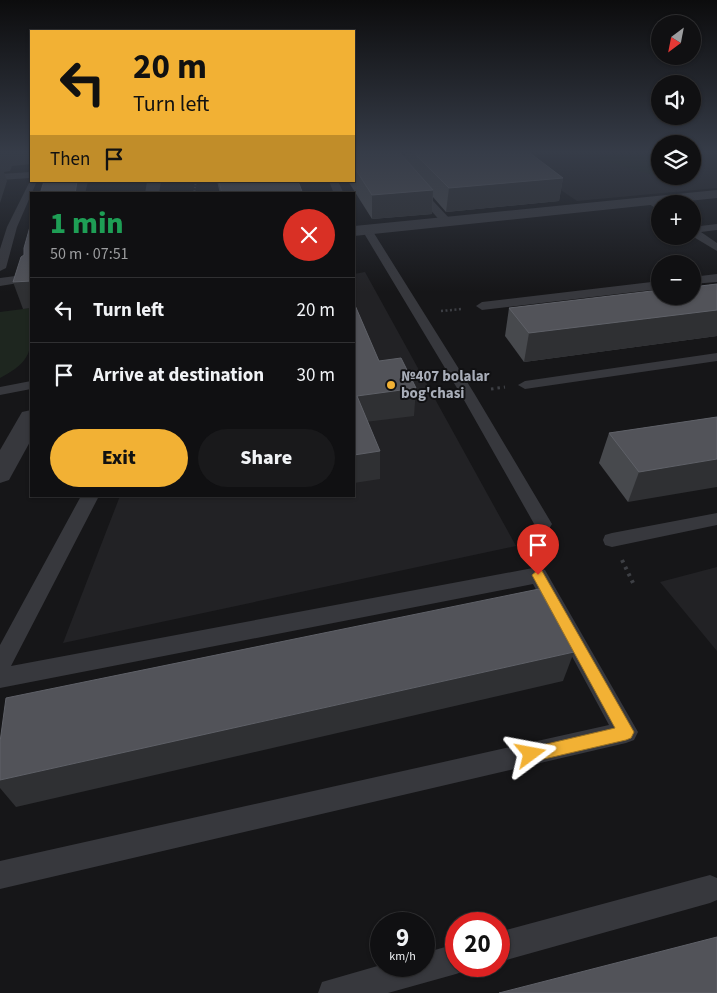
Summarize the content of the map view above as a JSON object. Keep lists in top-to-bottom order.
{
  "places": ["№407 bolalar bog'chasi"],
  "north": "bottom left",
  "page": {
    "map_buttons": ["+", "−"],
    "turn": ["20 m", "Turn left"],
    "then": "Then",
    "heading": ["1 min", "50 m · 07:51"],
    "list": [
      {
        "name": "Turn left",
        "value": "20 m"
      },
      {
        "name": "Arrive at destination",
        "value": "30 m"
      }
    ],
    "buttons": ["Exit", "Share"],
    "speed": "9 km/h",
    "limit": "20"
  }
}
